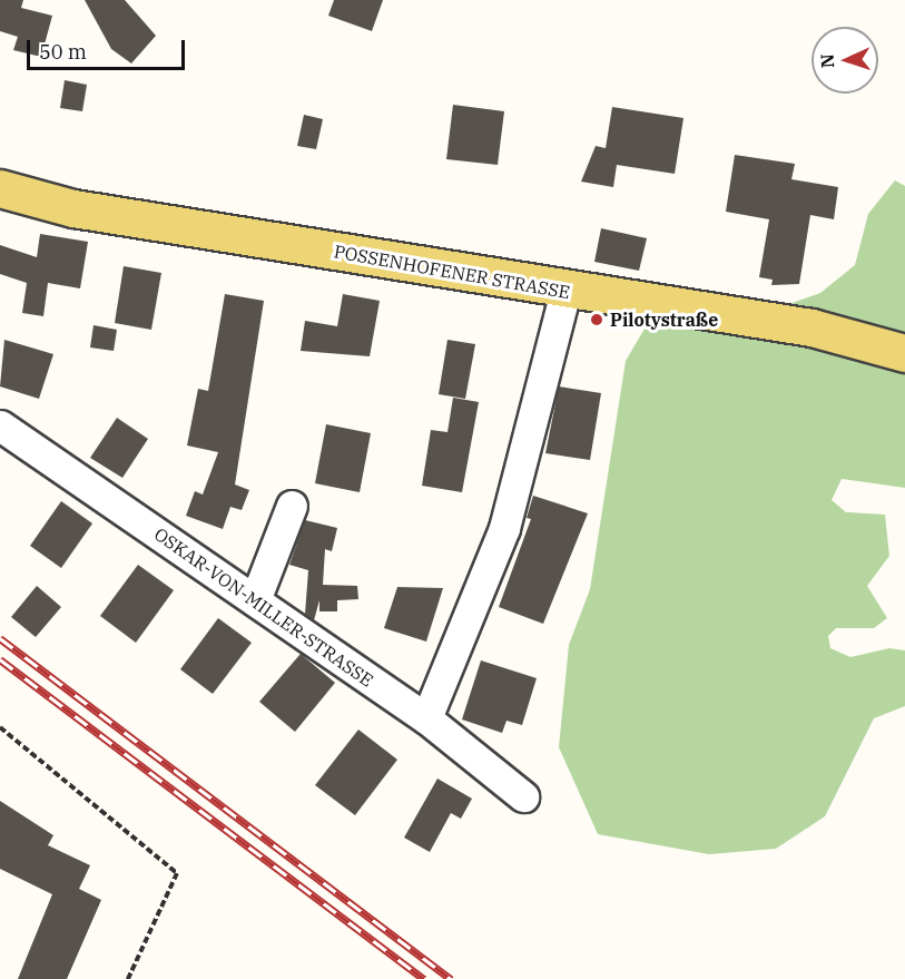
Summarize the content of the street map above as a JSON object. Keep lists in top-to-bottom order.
{
  "streets": {
    "main road": ["POSSENHOFENER STRASSE"],
    "street": ["OSKAR-VON-MILLER-STRASSE"]
  },
  "places": ["Pilotystraße"],
  "scale_bar": "50 m",
  "north": "left"
}
